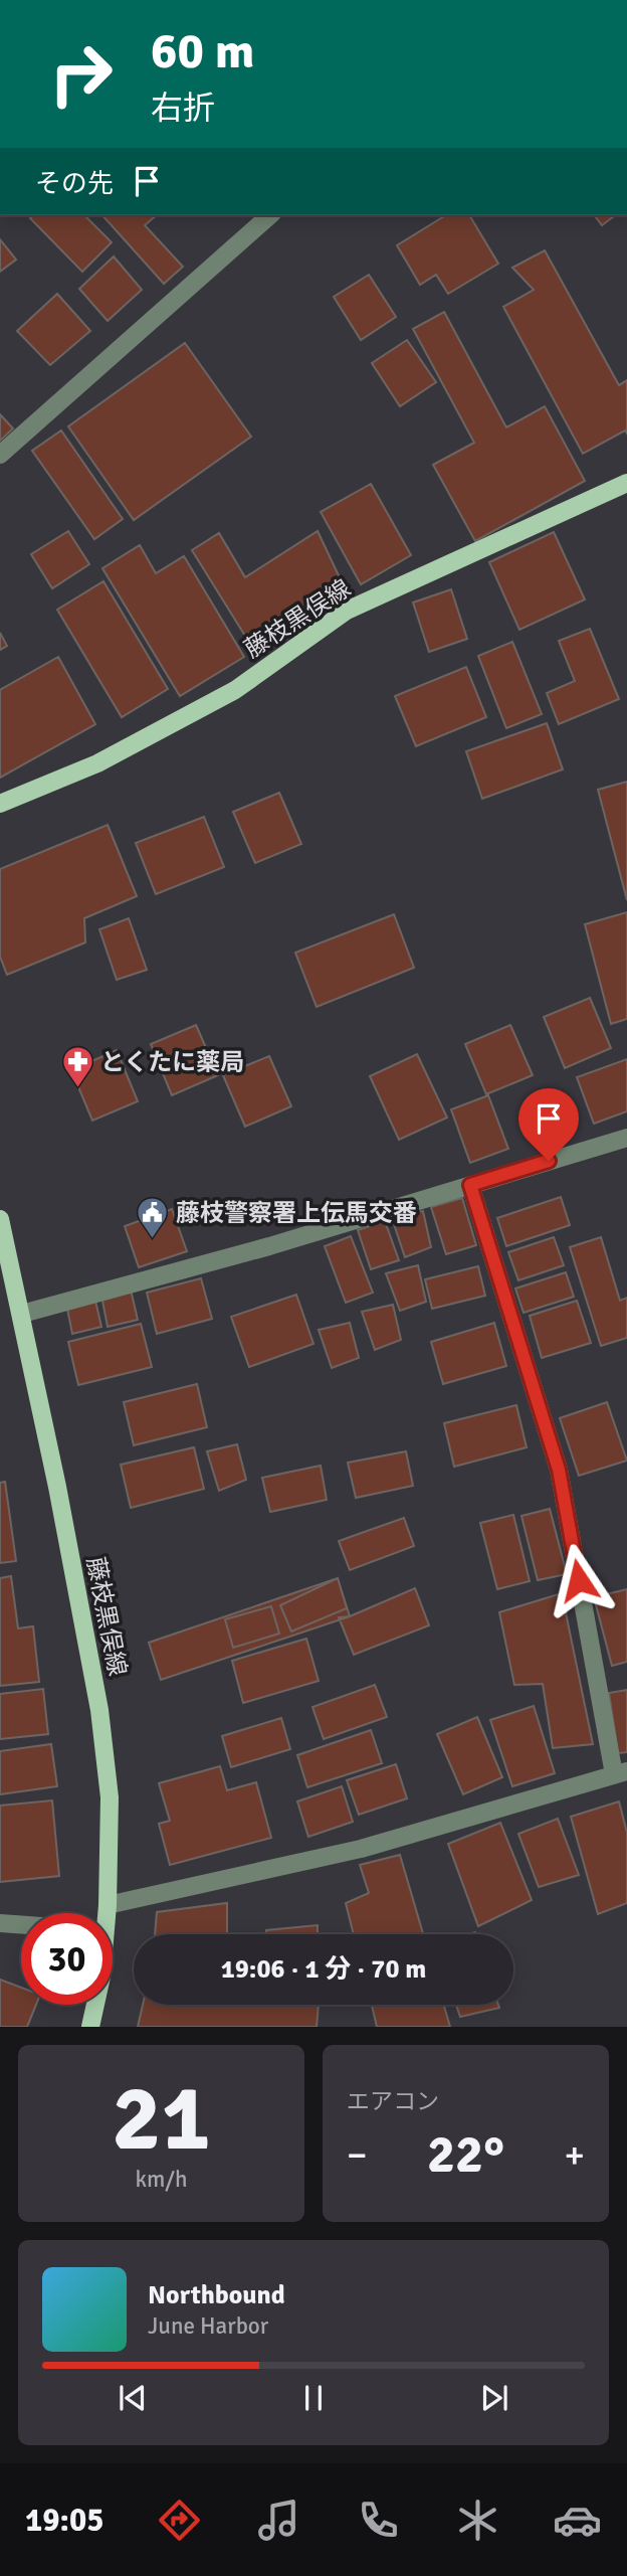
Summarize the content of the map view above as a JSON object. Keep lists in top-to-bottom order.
{
  "streets": {
    "main road": ["藤枝黒俣線"]
  },
  "places": {
    "pharmacy": ["とくたに薬局"],
    "public building": ["藤枝警察署上伝馬交番"]
  },
  "page": {
    "turn": ["60 m", "右折"],
    "then": "その先",
    "limit": "30",
    "trip": "19:06 · 1 分 · 70 m",
    "tile": [
      ["21", "km/h"],
      "エアコン"
    ],
    "heat": ["−", "22°", "+"],
    "song": ["Northbound", "June Harbor"],
    "tabs": "19:05"
  }
}
